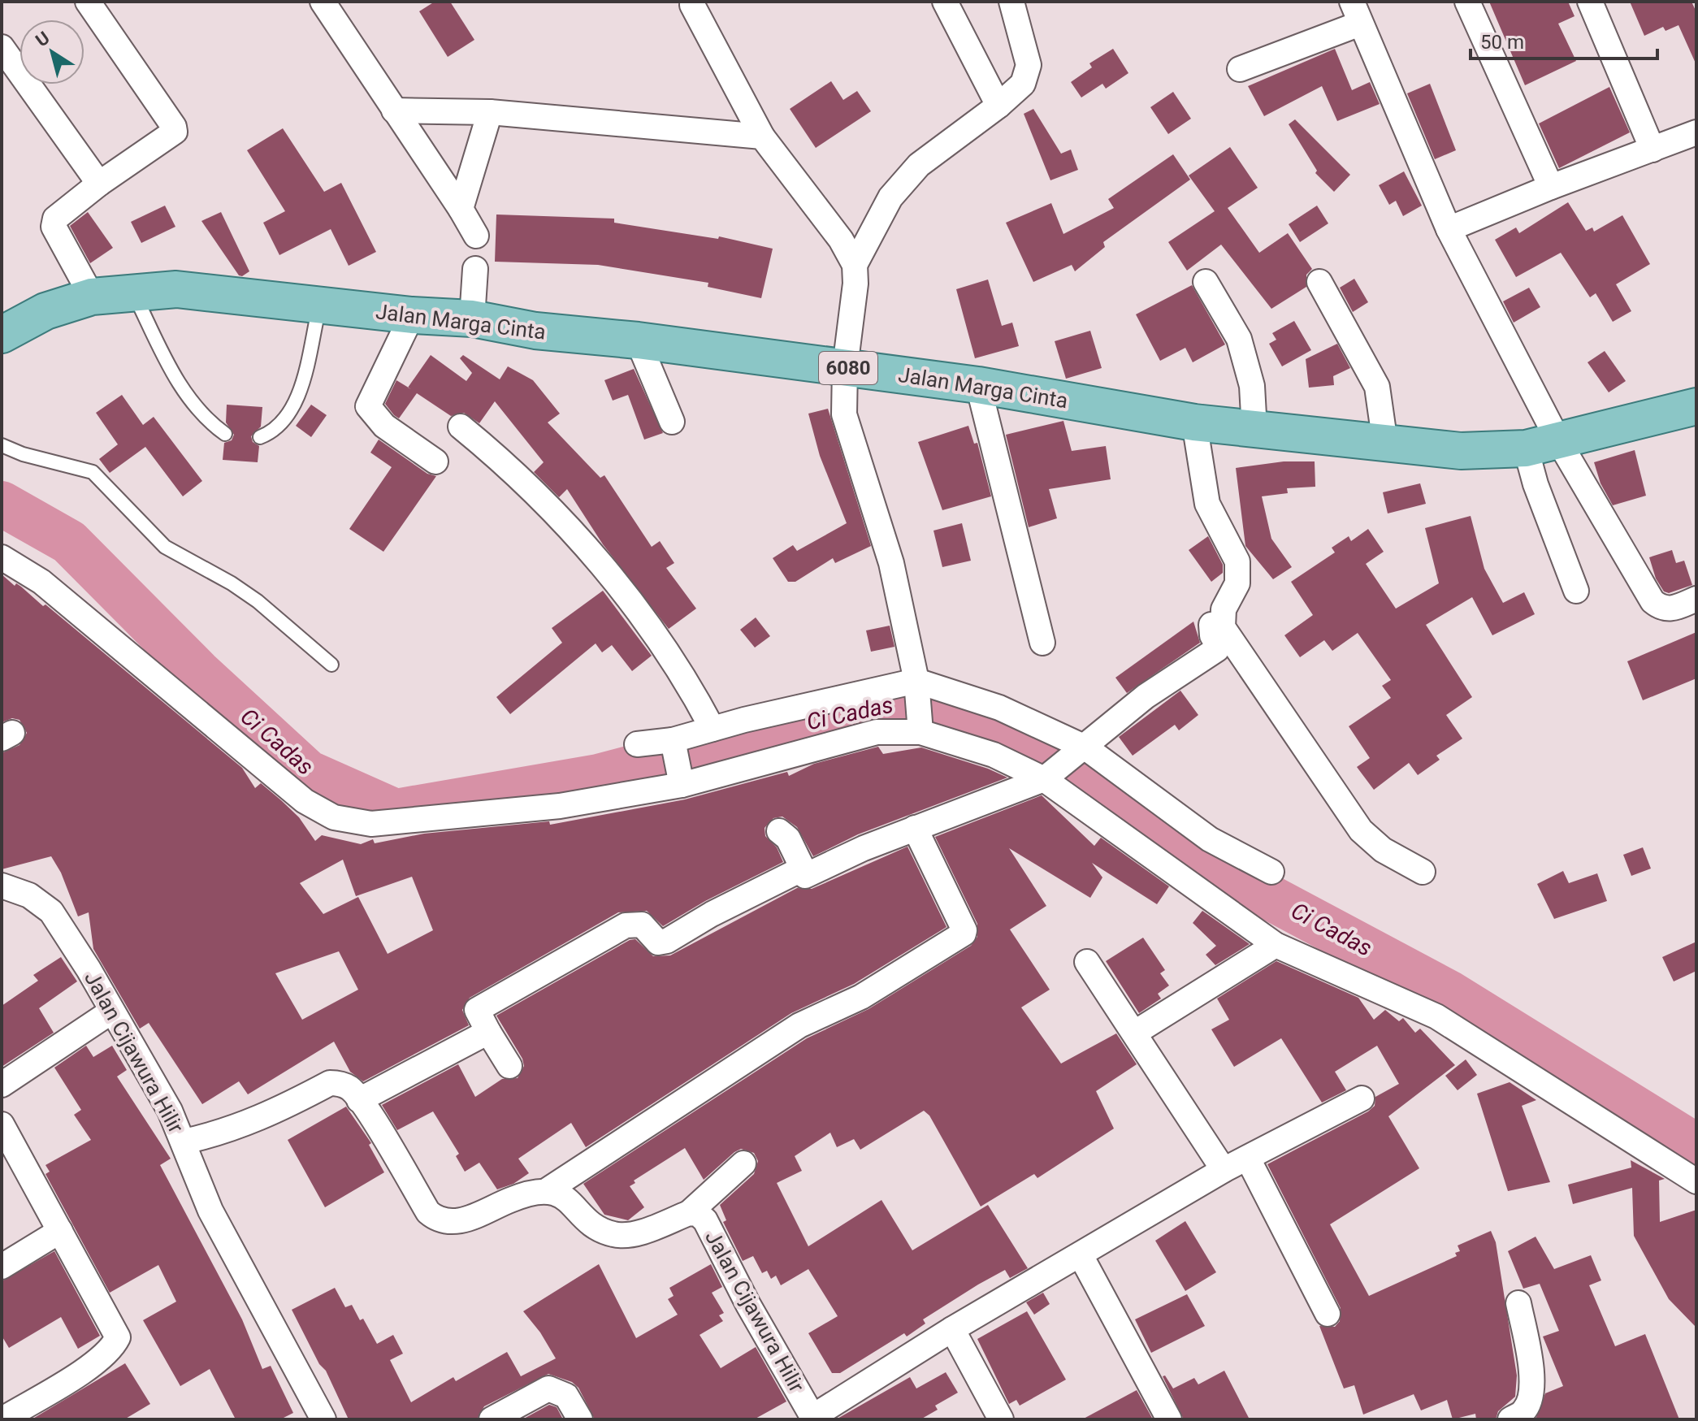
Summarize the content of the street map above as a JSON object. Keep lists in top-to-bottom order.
{
  "streets": {
    "main road": ["Jalan Marga Cinta", "6080"],
    "street": ["Jalan Cijawura Hilir"]
  },
  "water": ["Ci Cadas"],
  "scale_bar": "50 m",
  "north": "top left"
}
